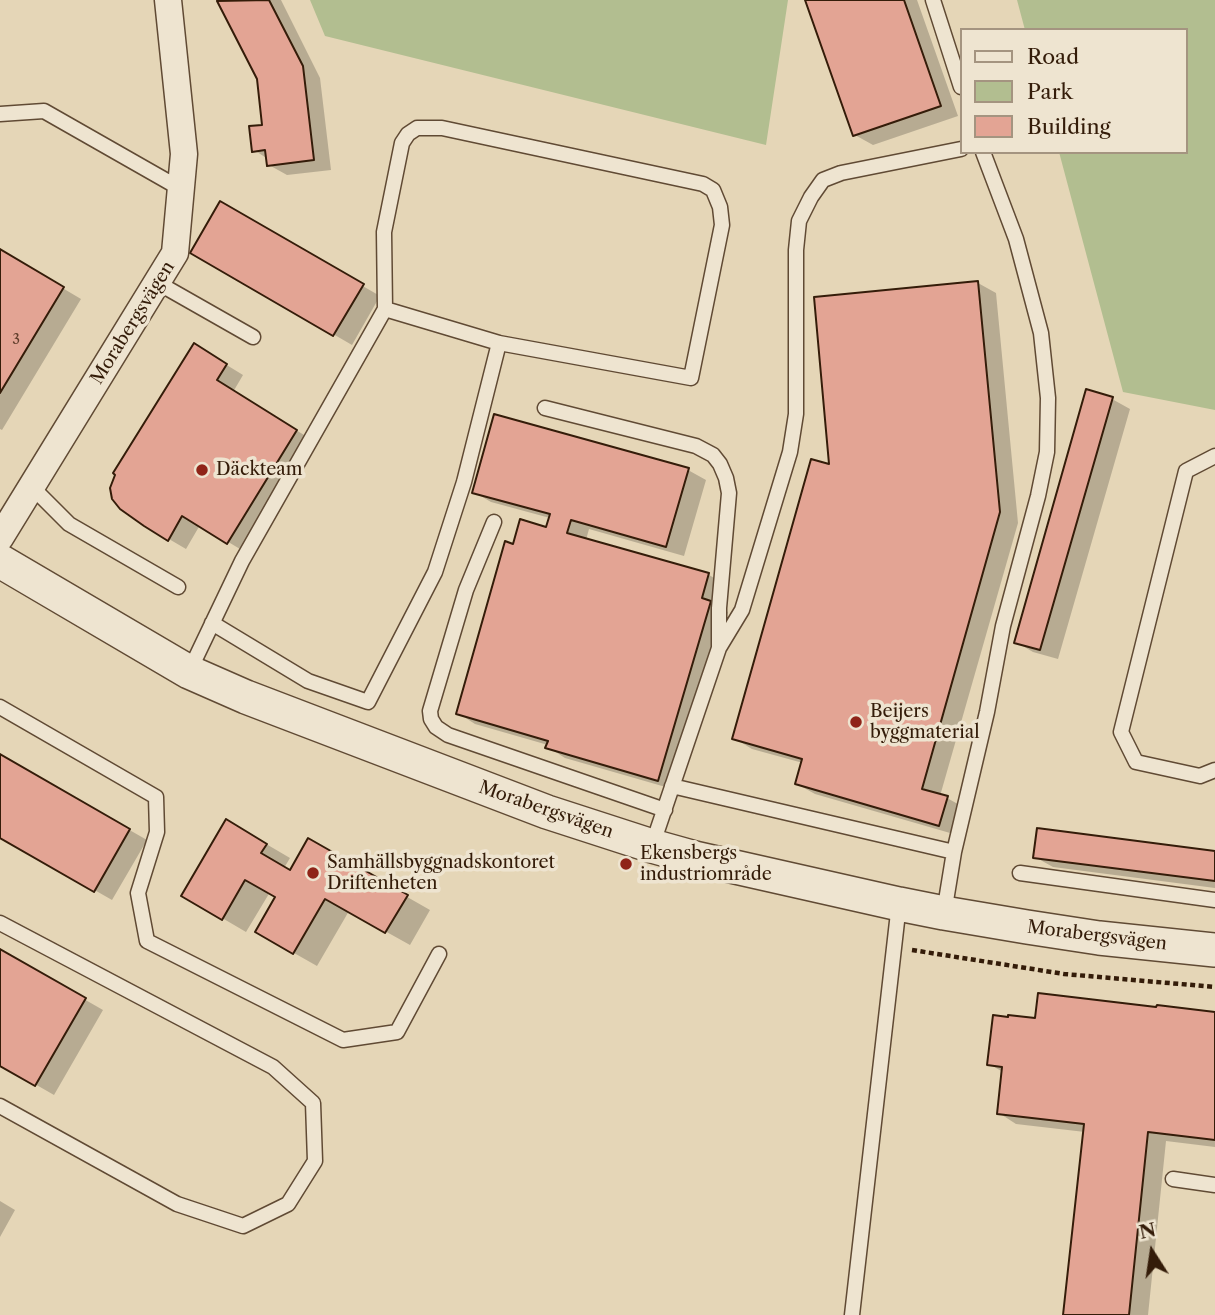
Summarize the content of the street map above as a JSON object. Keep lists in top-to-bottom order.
{
  "streets": {
    "street": ["Morabergsvägen"]
  },
  "places": [
    "Däckteam",
    "Beijers byggmaterial",
    "Ekensbergs industriområde",
    "Samhällsbyggnadskontoret Driftenheten"
  ],
  "house_numbers": ["3"],
  "legend": ["Road", "Park", "Building"],
  "north": "top"
}
